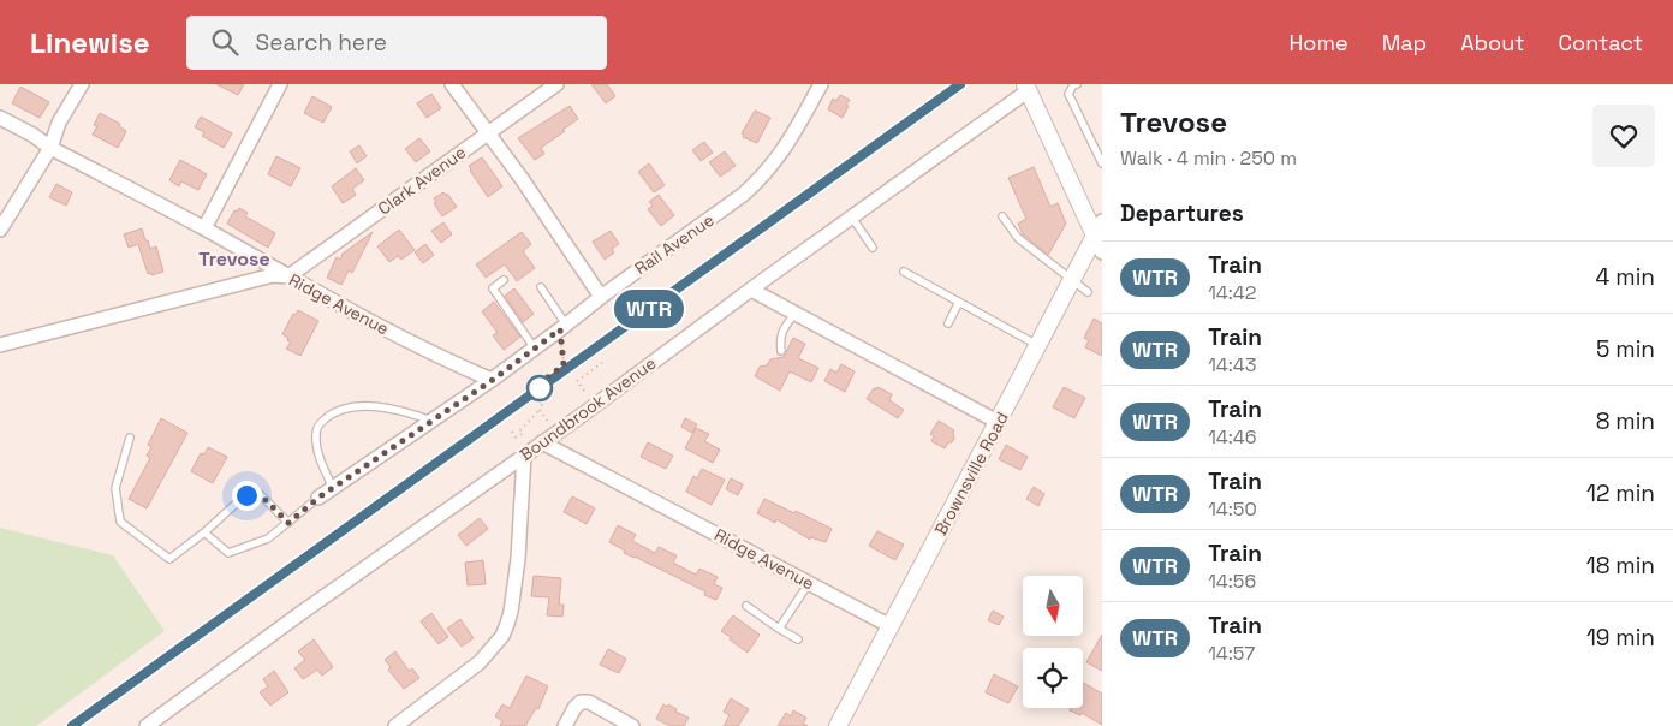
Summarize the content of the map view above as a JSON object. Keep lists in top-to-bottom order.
{
  "streets": {
    "street": [
      "Clark Avenue",
      "Rail Avenue",
      "Ridge Avenue",
      "Boundbrook Avenue",
      "Brownsville Road"
    ]
  },
  "crossings": [
    ["Clark Avenue", "Ridge Avenue"],
    ["Rail Avenue", "Ridge Avenue"],
    ["Ridge Avenue", "Boundbrook Avenue"],
    ["Ridge Avenue", "Brownsville Road"]
  ],
  "districts": ["Trevose"],
  "north": "bottom",
  "page": {
    "header": "Linewise",
    "search": "Search here",
    "nav": [
      "Home",
      "Map",
      "About",
      "Contact"
    ],
    "on_map": "WTR",
    "heading": [
      ["Trevose", "Walk · 4 min · 250 m"],
      "Departures"
    ],
    "list": [
      {
        "mark": "WTR",
        "name": "Train",
        "note": "14:42",
        "value": "4 min"
      },
      {
        "mark": "WTR",
        "name": "Train",
        "note": "14:43",
        "value": "5 min"
      },
      {
        "mark": "WTR",
        "name": "Train",
        "note": "14:46",
        "value": "8 min"
      },
      {
        "mark": "WTR",
        "name": "Train",
        "note": "14:50",
        "value": "12 min"
      },
      {
        "mark": "WTR",
        "name": "Train",
        "note": "14:56",
        "value": "18 min"
      },
      {
        "mark": "WTR",
        "name": "Train",
        "note": "14:57",
        "value": "19 min"
      }
    ]
  }
}
